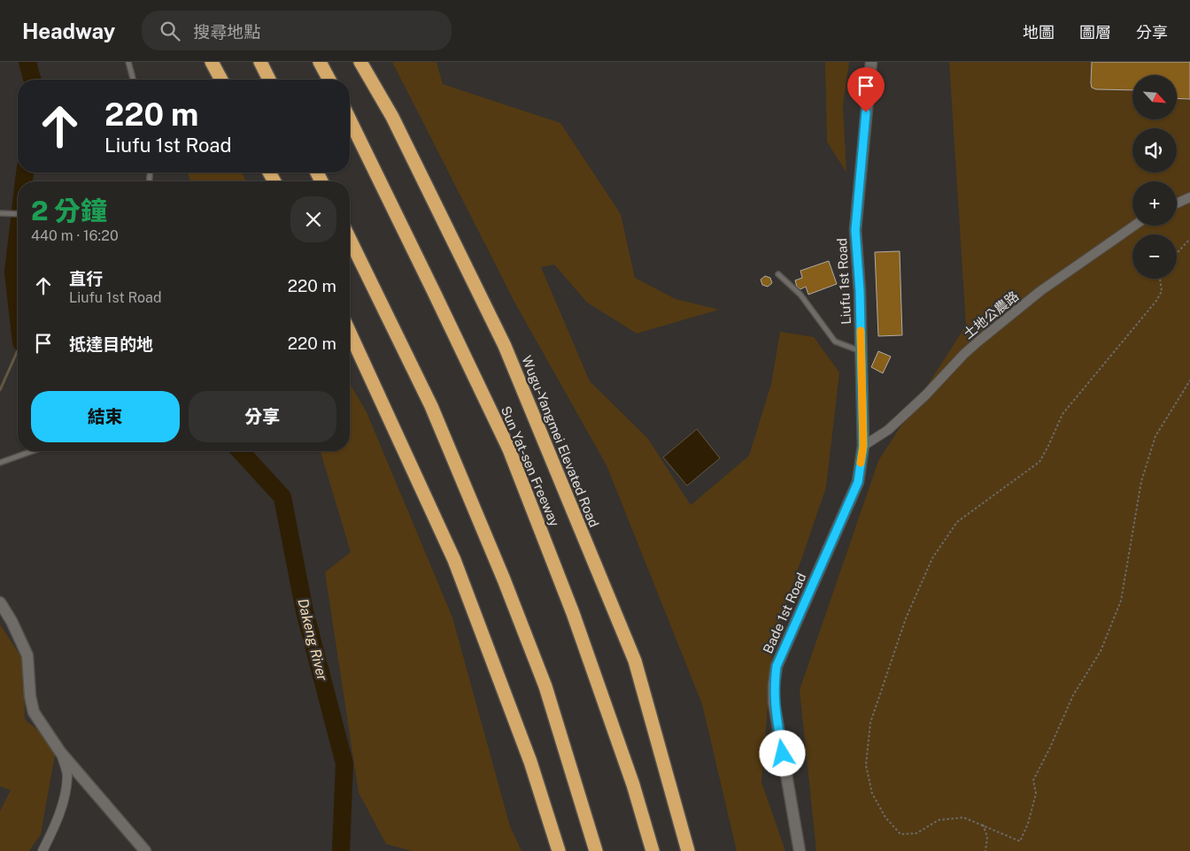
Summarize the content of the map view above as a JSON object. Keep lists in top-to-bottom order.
{
  "streets": {
    "highway": ["Wugu-Yangmei Elevated Road", "Sun Yat-sen Freeway"],
    "street": ["Liufu 1st Road", "土地公農路", "Bade 1st Road"]
  },
  "crossings": [
    ["Liufu 1st Road", "土地公農路"],
    ["Liufu 1st Road", "Bade 1st Road"],
    ["土地公農路", "Bade 1st Road"]
  ],
  "water": ["Dakeng River"],
  "north": "bottom right",
  "page": {
    "header": "Headway",
    "search": "搜尋地點",
    "nav": ["地圖", "圖層", "分享"],
    "map_buttons": ["+", "−"],
    "turn": ["220 m", "Liufu 1st Road"],
    "heading": ["2 分鐘", "440 m · 16:20"],
    "list": [
      {
        "name": "直行",
        "note": "Liufu 1st Road",
        "value": "220 m"
      },
      {
        "name": "抵達目的地",
        "value": "220 m"
      }
    ],
    "buttons": ["結束", "分享"]
  }
}
